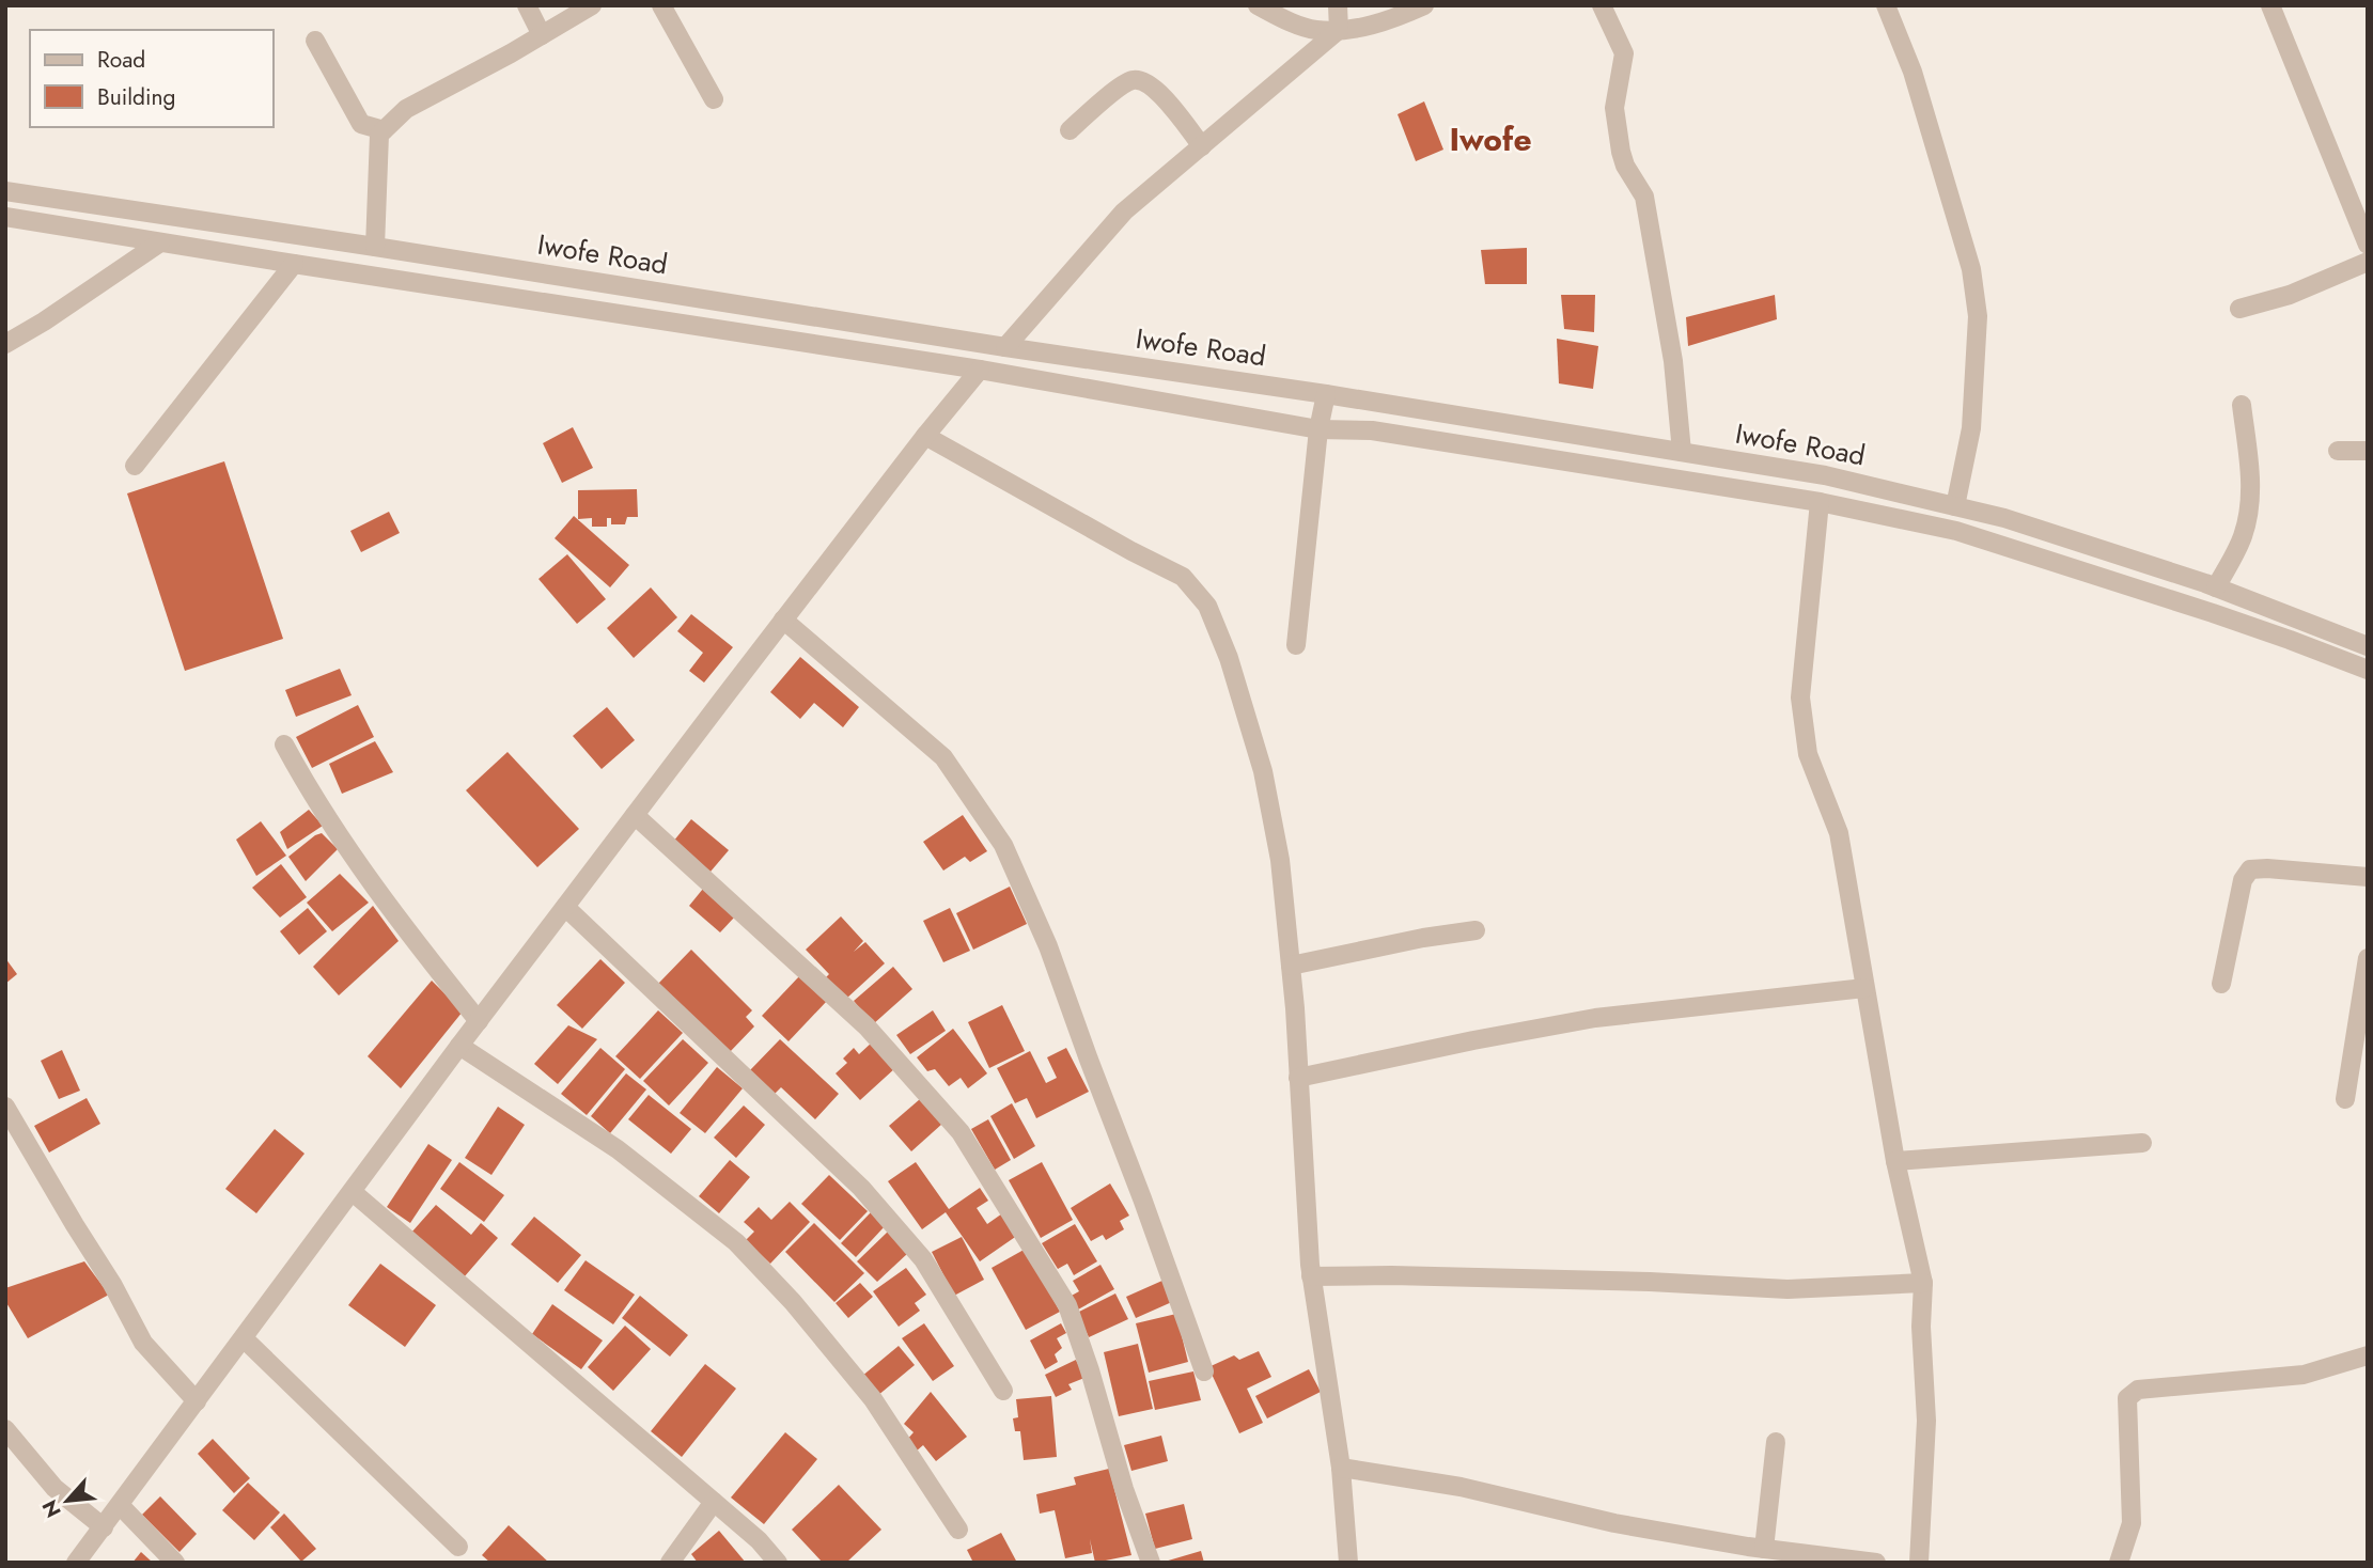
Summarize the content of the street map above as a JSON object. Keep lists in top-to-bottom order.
{
  "streets": {
    "street": ["Iwofe Road"]
  },
  "districts": ["Iwofe"],
  "legend": ["Road", "Building"],
  "north": "bottom left"
}
